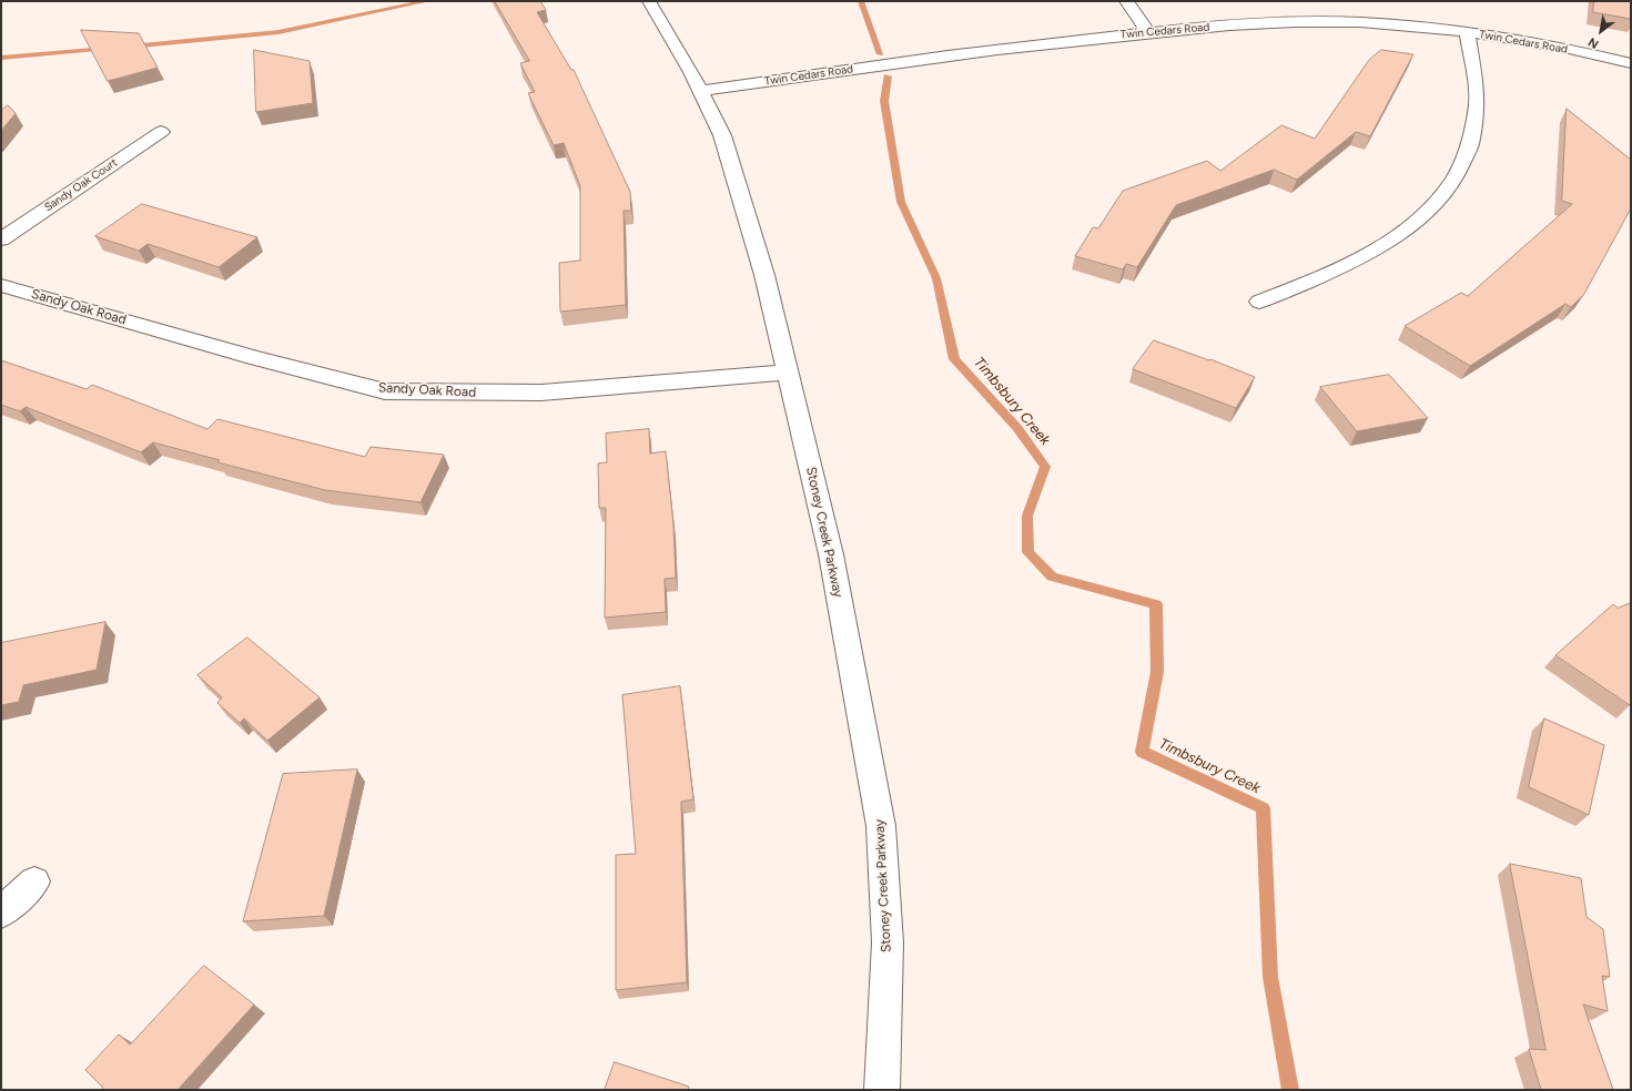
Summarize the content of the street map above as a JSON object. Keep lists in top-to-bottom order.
{
  "streets": {
    "street": [
      "Twin Cedars Road",
      "Sandy Oak Court",
      "Sandy Oak Road",
      "Stoney Creek Parkway"
    ]
  },
  "crossings": [
    ["Twin Cedars Road", "Stoney Creek Parkway"],
    ["Sandy Oak Road", "Stoney Creek Parkway"]
  ],
  "water": ["Timbsbury Creek"],
  "north": "bottom left"
}
